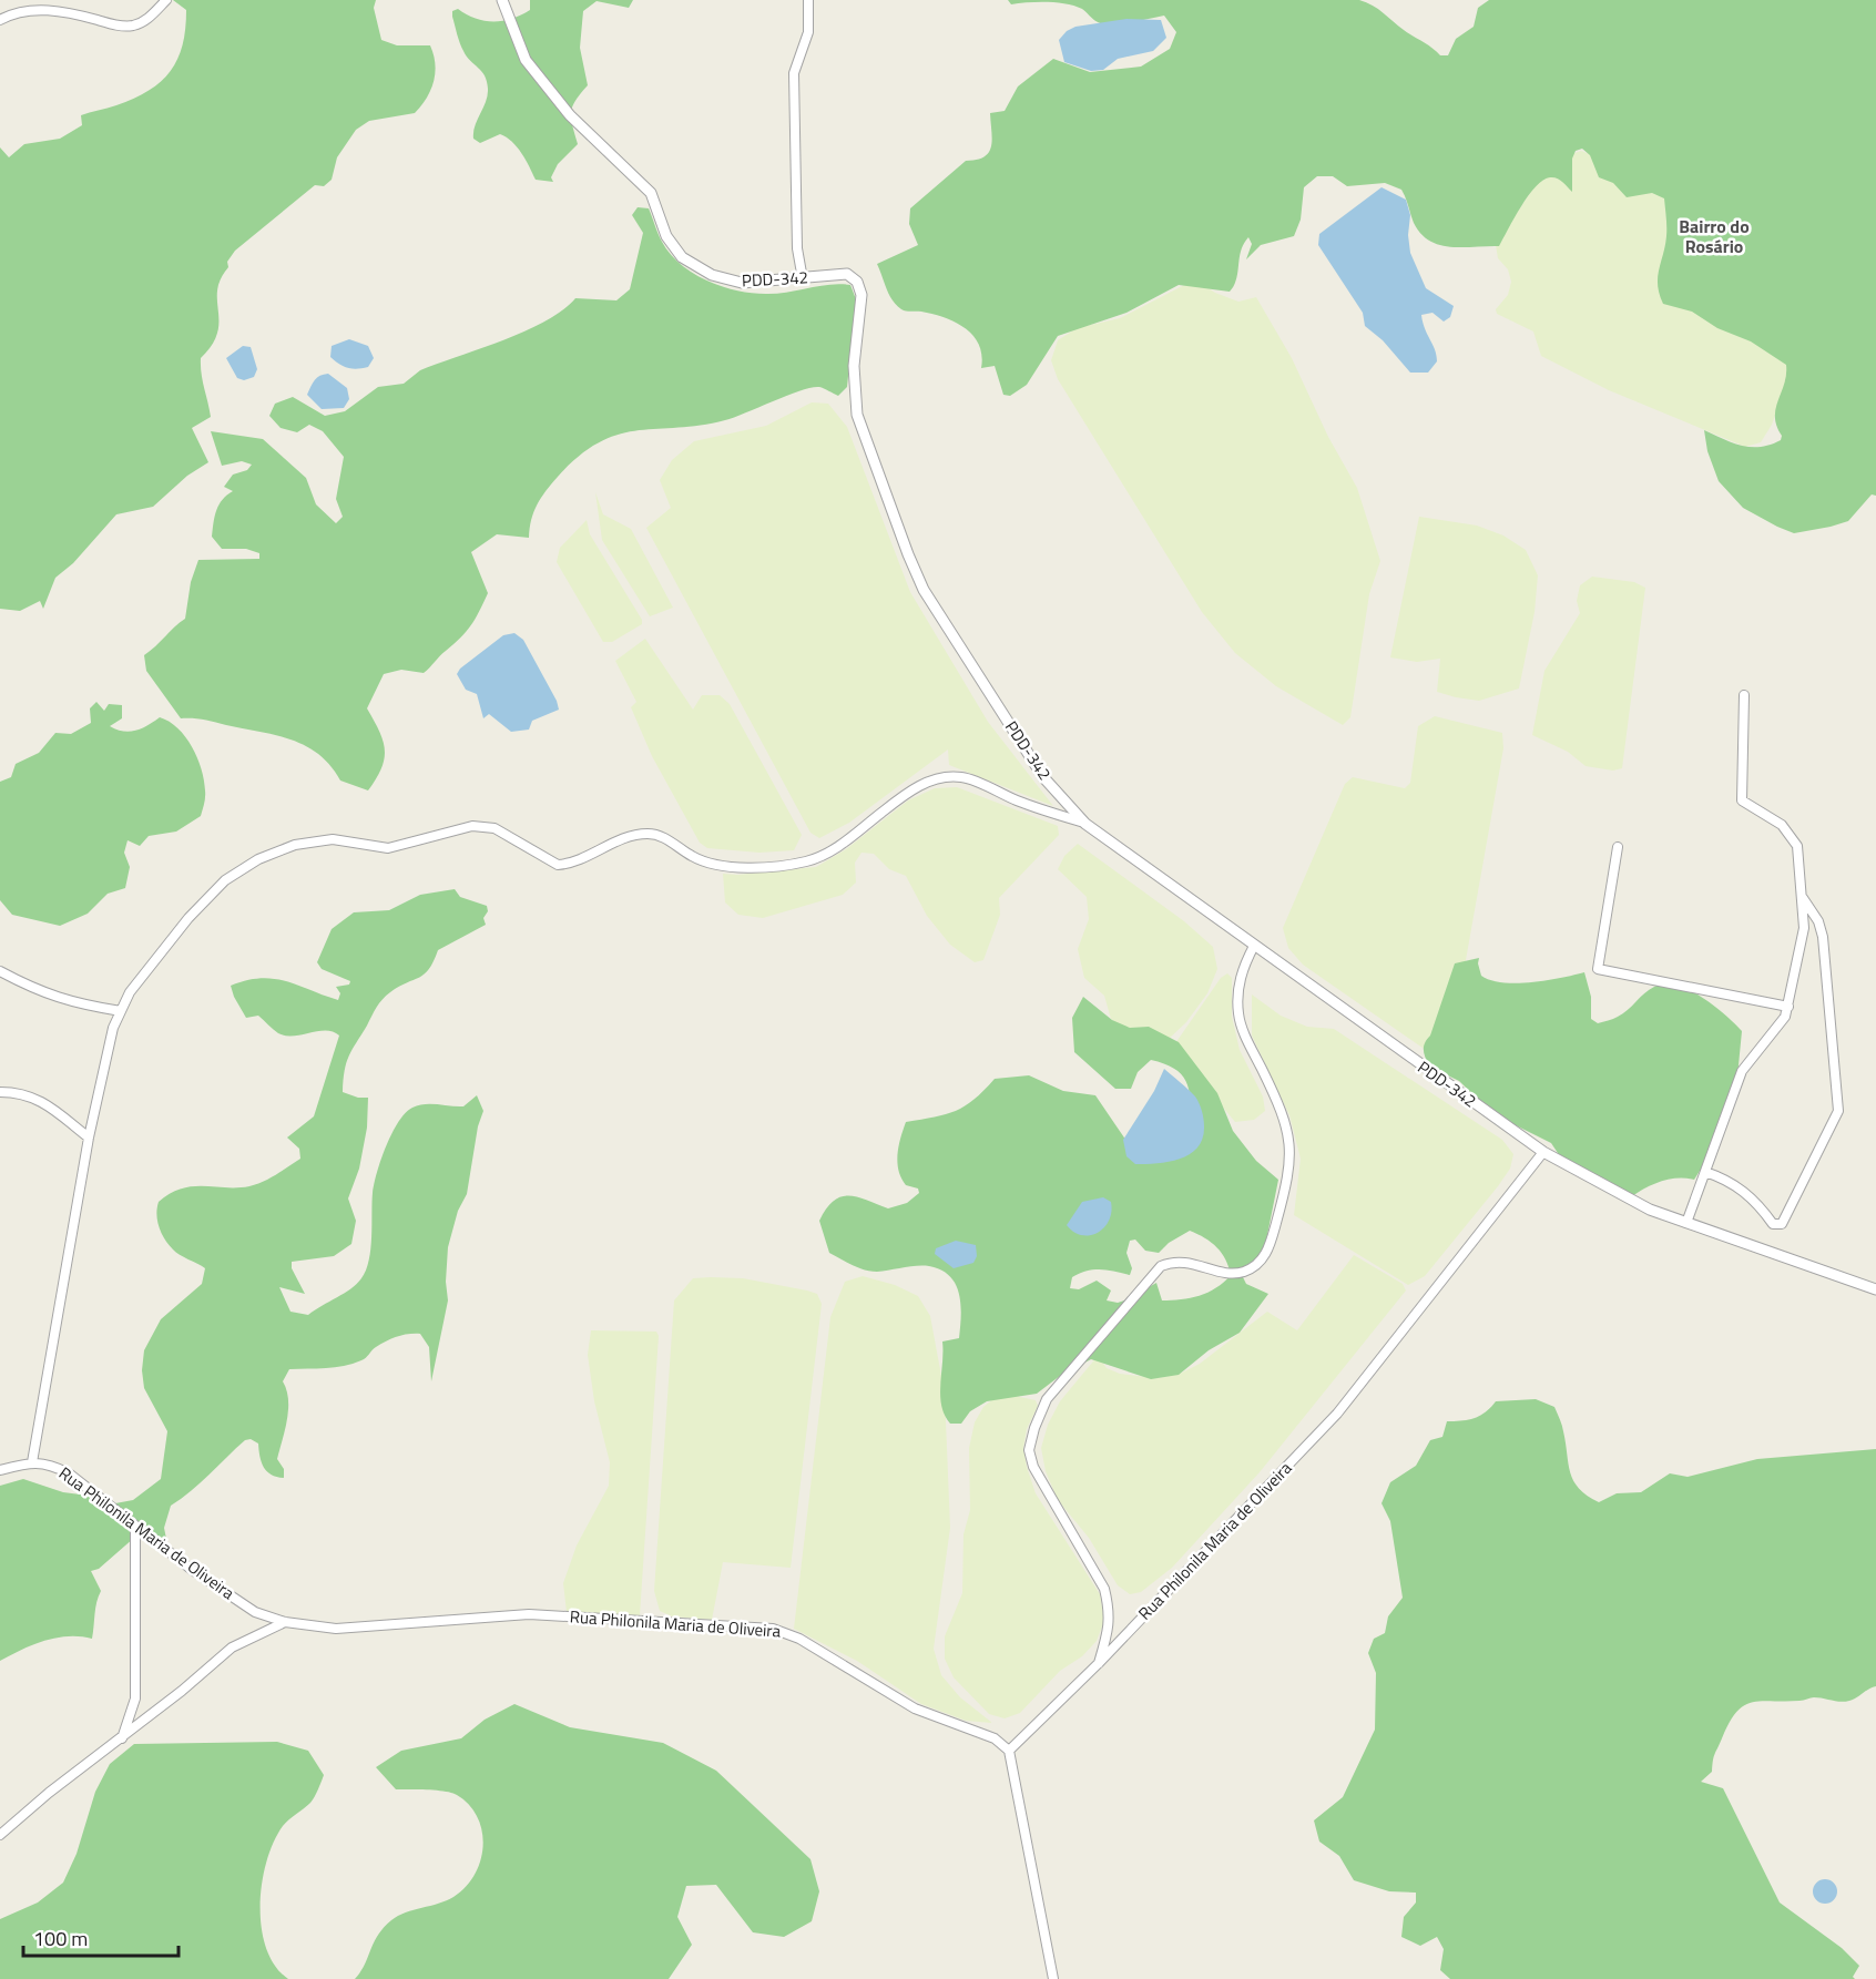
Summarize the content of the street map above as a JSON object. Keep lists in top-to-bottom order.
{
  "streets": {
    "street": ["PDD-342", "Rua Philonila Maria de Oliveira"]
  },
  "crossings": [
    ["PDD-342", "Rua Philonila Maria de Oliveira"]
  ],
  "districts": ["Bairro do Rosário"],
  "scale_bar": "100 m"
}
